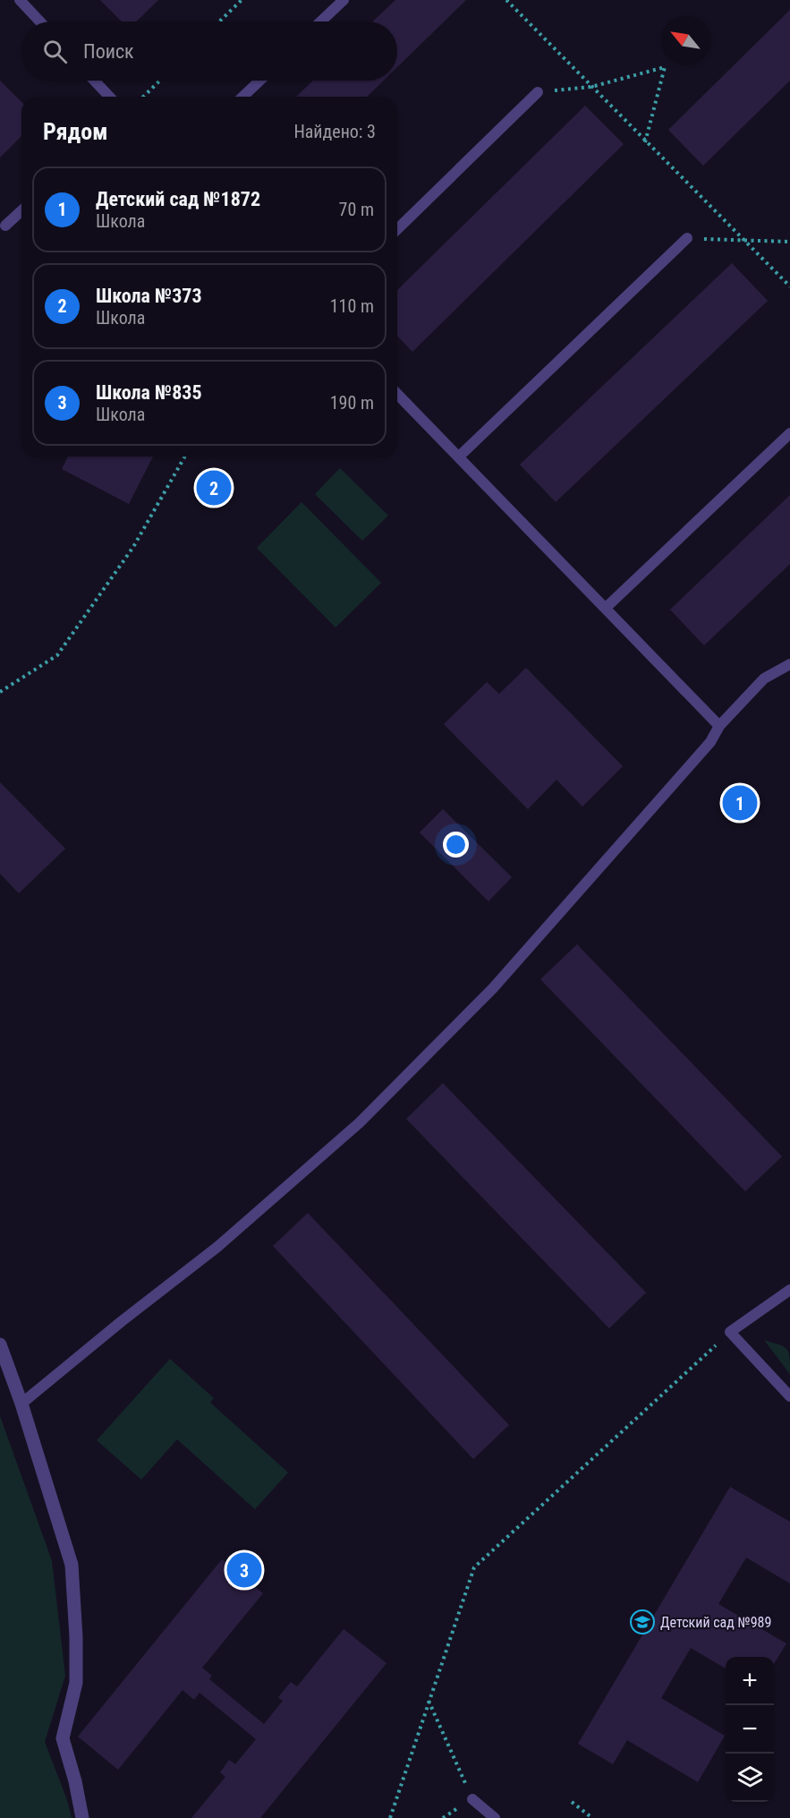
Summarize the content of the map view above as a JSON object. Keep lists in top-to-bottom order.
{
  "places": {
    "school or university": ["Детский сад №989"]
  },
  "north": "top left",
  "page": {
    "search": "Поиск",
    "heading": ["Рядом", "Найдено: 3"],
    "list": [
      {
        "mark": "1",
        "name": "Детский сад №1872",
        "note": "Школа",
        "value": "70 m"
      },
      {
        "mark": "2",
        "name": "Школа №373",
        "note": "Школа",
        "value": "110 m"
      },
      {
        "mark": "3",
        "name": "Школа №835",
        "note": "Школа",
        "value": "190 m"
      }
    ],
    "pins": ["2", "1", "3"],
    "map_buttons": ["+", "−"]
  }
}
